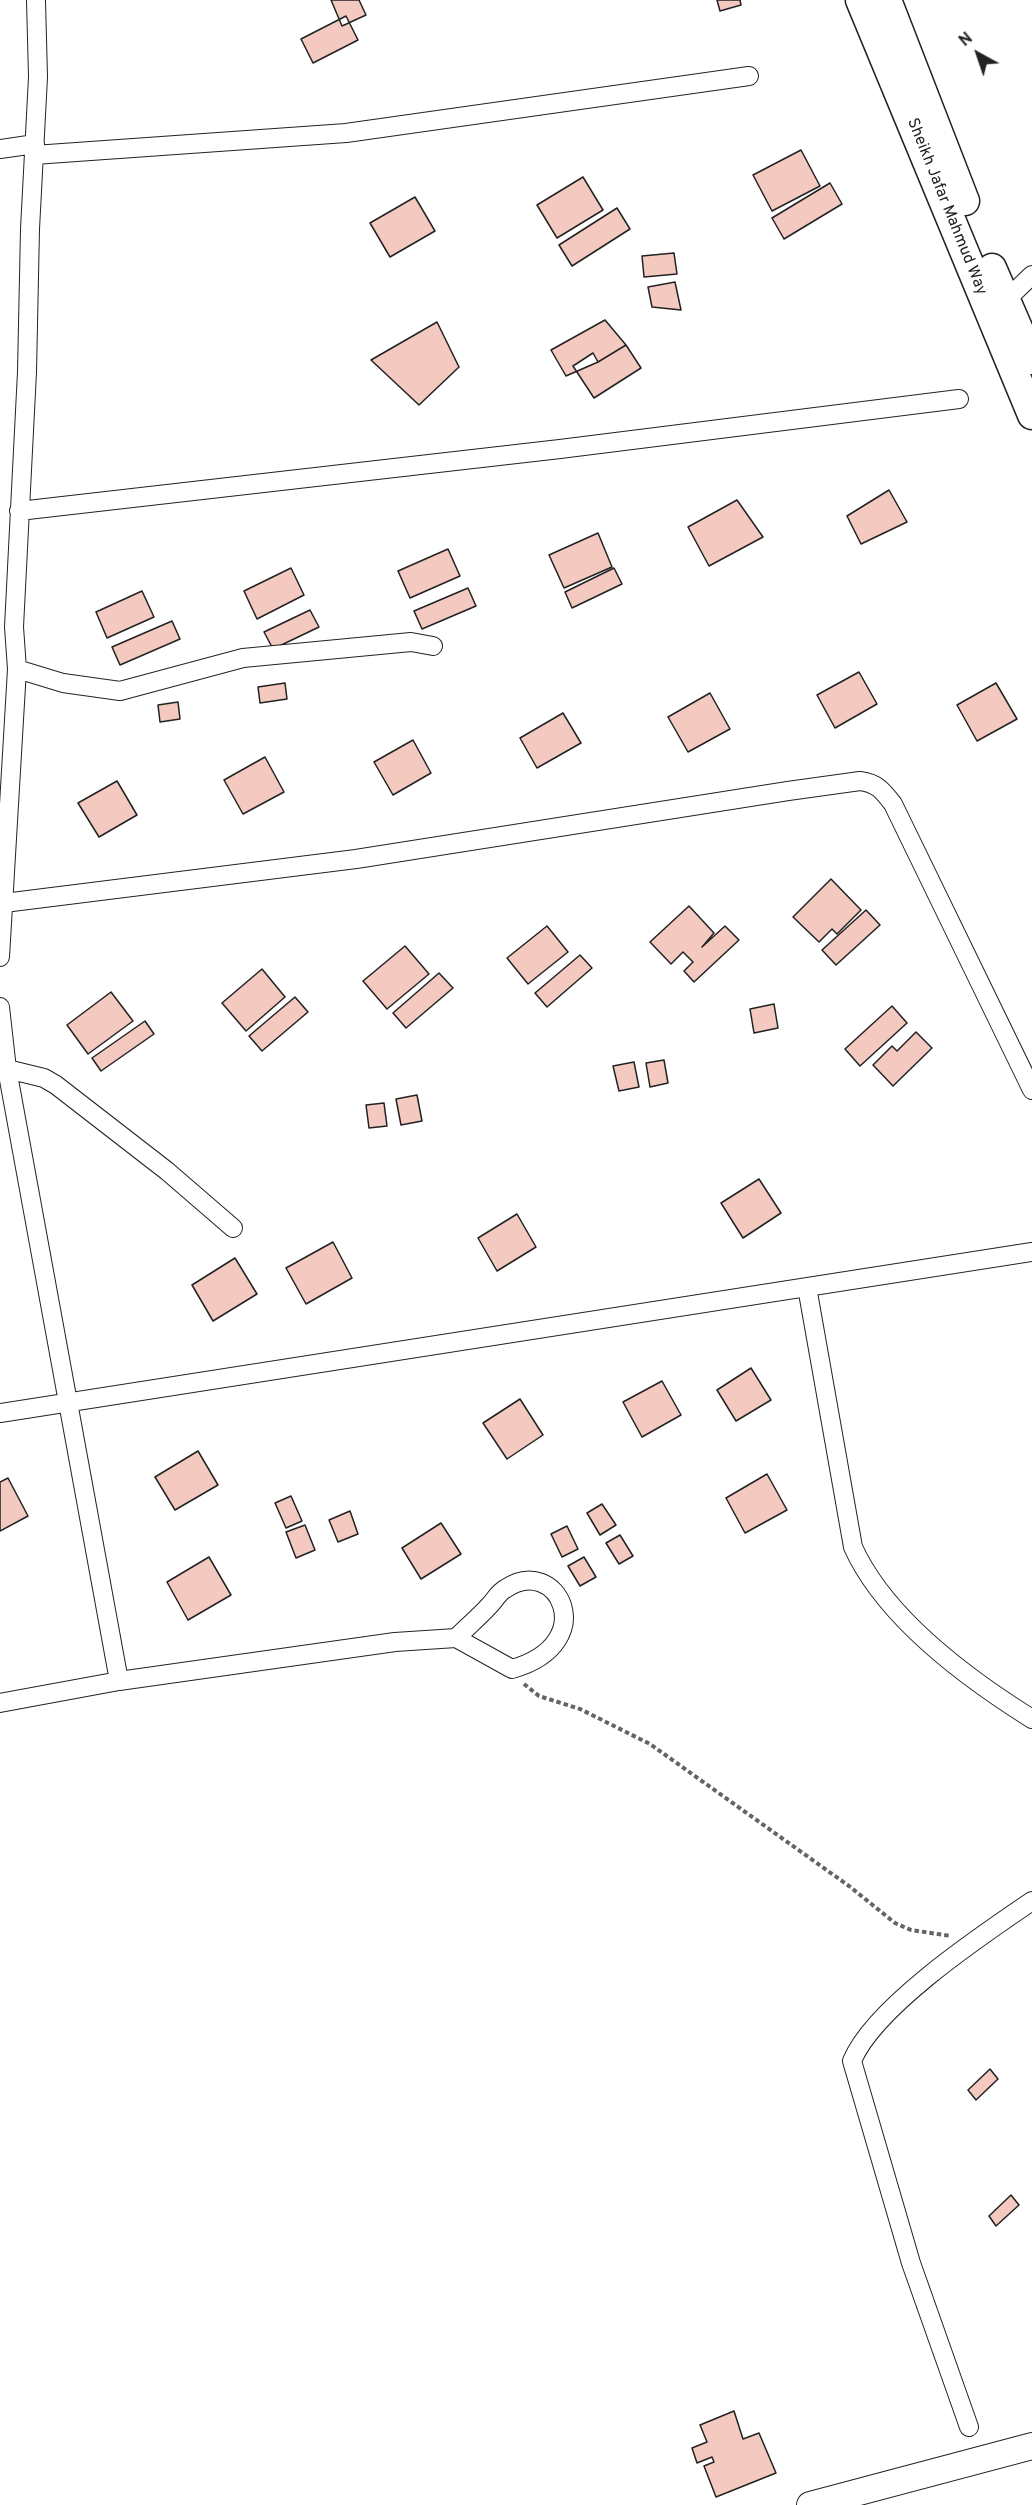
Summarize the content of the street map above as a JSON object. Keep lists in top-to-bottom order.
{
  "streets": {
    "main road": ["Sheikh Jafar Mahmud Way"]
  },
  "north": "top left"
}
